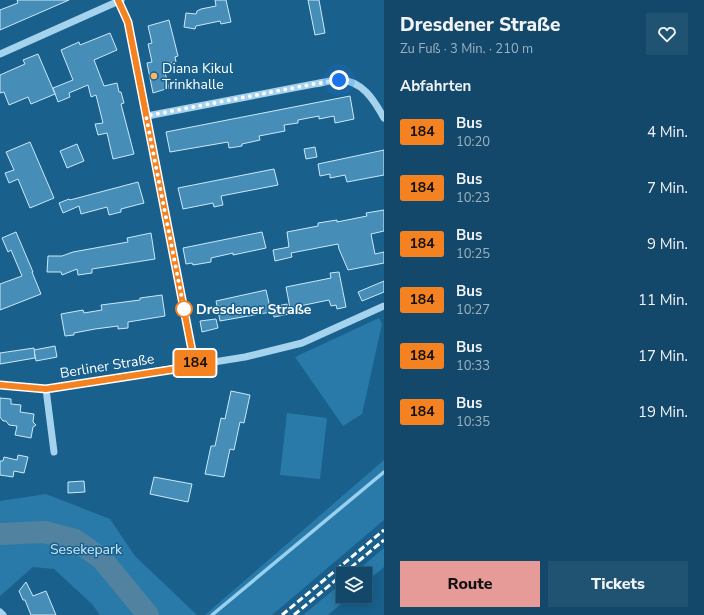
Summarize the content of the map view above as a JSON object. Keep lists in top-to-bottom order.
{
  "streets": {
    "street": ["Berliner Straße"]
  },
  "parks": ["Sesekepark"],
  "places": ["Diana Kikul Trinkhalle", "Dresdener Straße"],
  "lines": ["bus line 184"],
  "page": {
    "on_map": "184",
    "heading": [
      ["Dresdener Straße", "Zu Fuß · 3 Min. · 210 m"],
      "Abfahrten"
    ],
    "list": [
      {
        "mark": "184",
        "name": "Bus",
        "note": "10:20",
        "value": "4 Min."
      },
      {
        "mark": "184",
        "name": "Bus",
        "note": "10:23",
        "value": "7 Min."
      },
      {
        "mark": "184",
        "name": "Bus",
        "note": "10:25",
        "value": "9 Min."
      },
      {
        "mark": "184",
        "name": "Bus",
        "note": "10:27",
        "value": "11 Min."
      },
      {
        "mark": "184",
        "name": "Bus",
        "note": "10:33",
        "value": "17 Min."
      },
      {
        "mark": "184",
        "name": "Bus",
        "note": "10:35",
        "value": "19 Min."
      }
    ],
    "buttons": ["Route", "Tickets"]
  }
}
